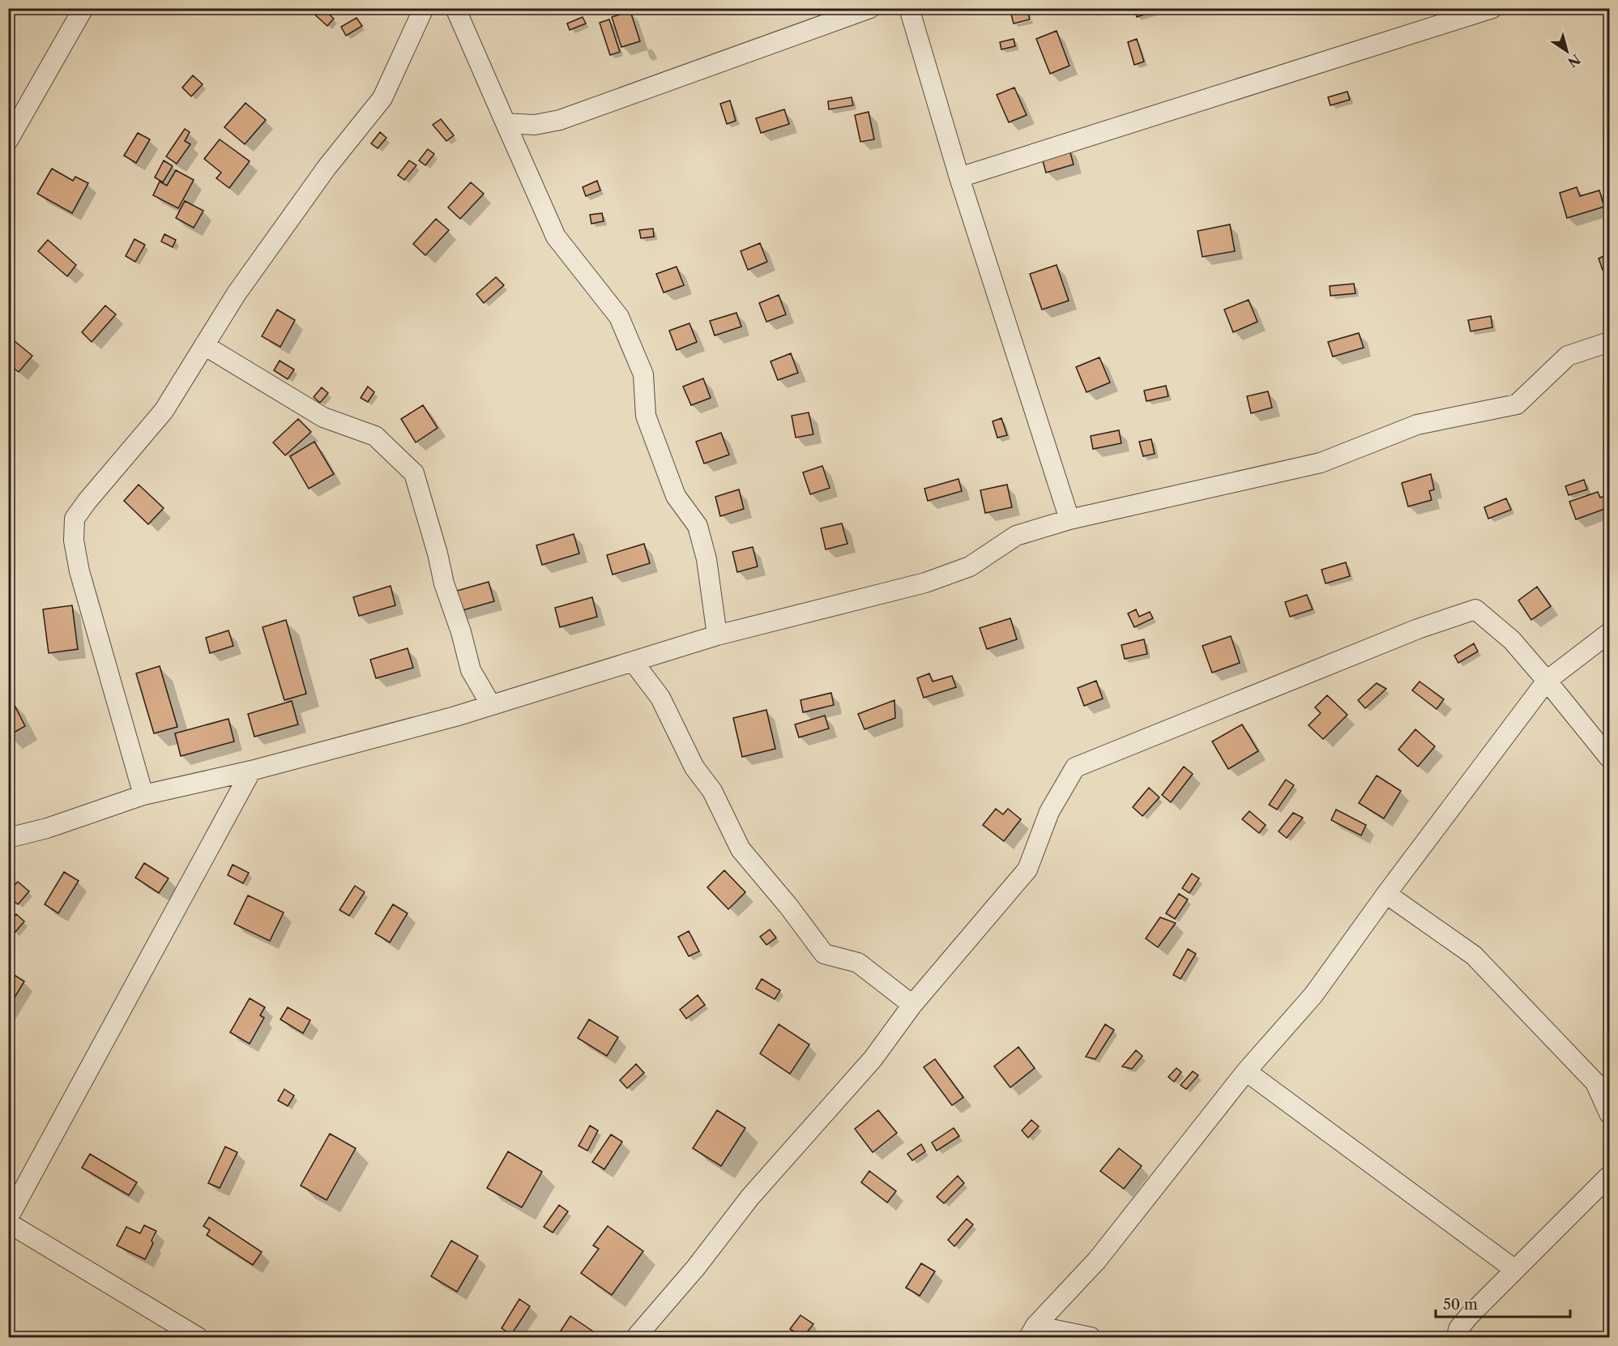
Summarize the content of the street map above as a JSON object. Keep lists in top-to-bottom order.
{
  "scale_bar": "50 m",
  "north": "bottom right"
}
